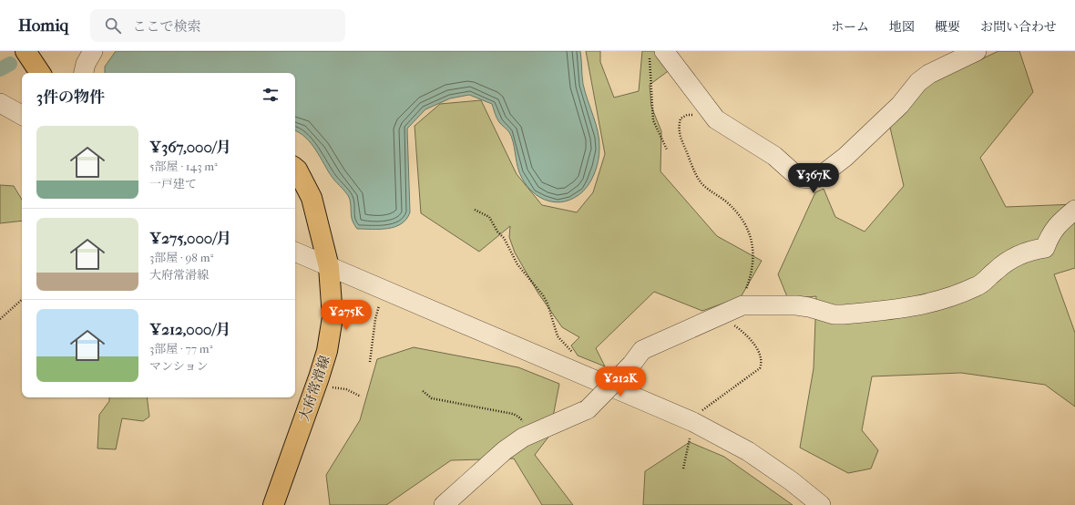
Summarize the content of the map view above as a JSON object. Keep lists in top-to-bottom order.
{
  "streets": {
    "main road": ["大府常滑線"]
  },
  "page": {
    "header": "Homiq",
    "search": "ここで検索",
    "nav": [
      "ホーム",
      "地図",
      "概要",
      "お問い合わせ"
    ],
    "heading": "3件の物件",
    "list": [
      {
        "name": "¥367,000/月",
        "note": "5部屋 · 143 m² · 一戸建て"
      },
      {
        "name": "¥275,000/月",
        "note": "3部屋 · 98 m² · 大府常滑線"
      },
      {
        "name": "¥212,000/月",
        "note": "3部屋 · 77 m² · マンション"
      }
    ],
    "price": ["¥367K", "¥275K", "¥212K"]
  }
}
